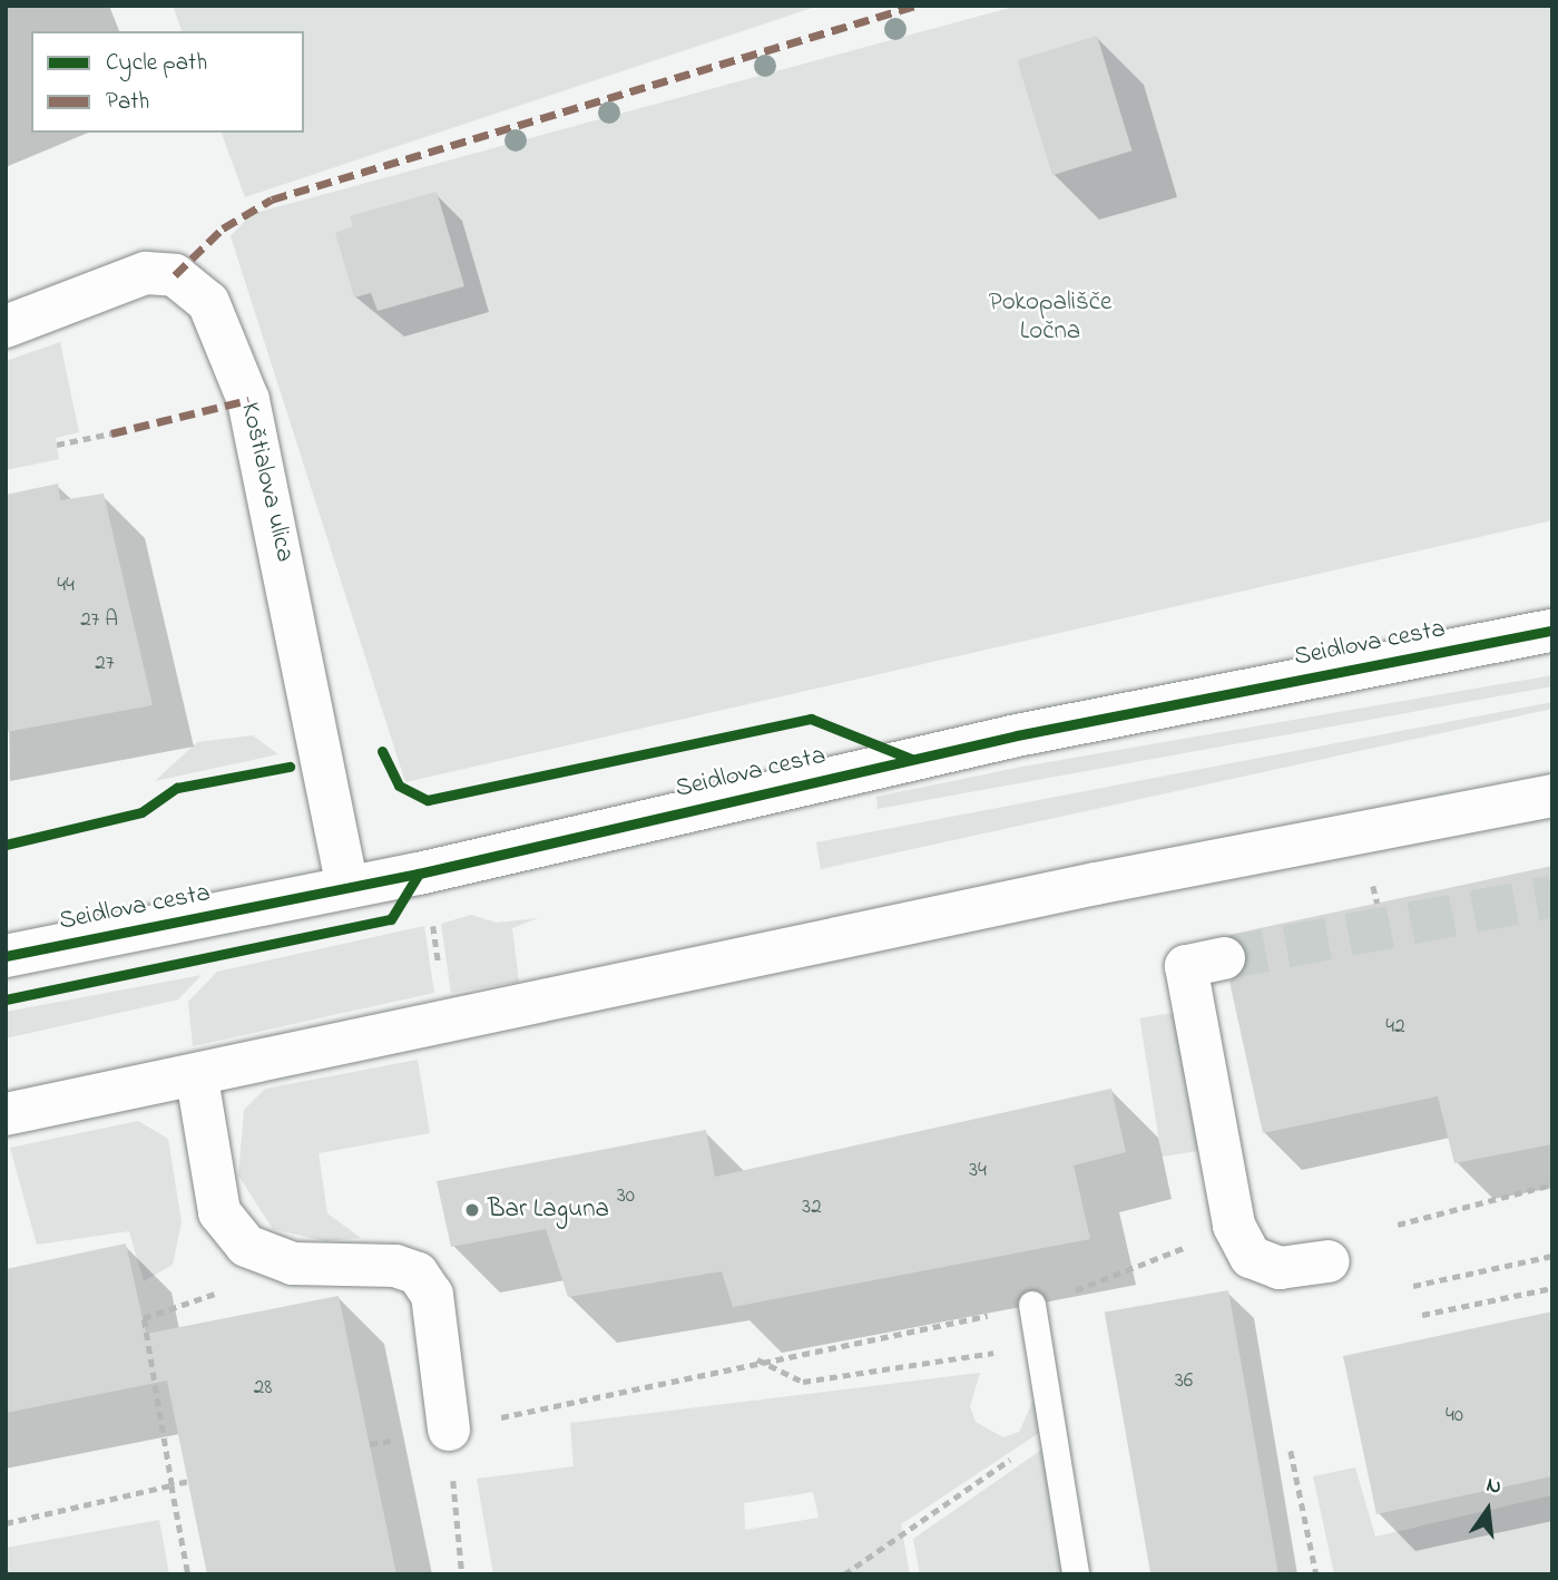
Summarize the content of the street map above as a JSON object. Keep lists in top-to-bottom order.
{
  "streets": {
    "street": ["Koštialova ulica", "Seidlova cesta"]
  },
  "crossings": [
    ["Koštialova ulica", "Seidlova cesta"]
  ],
  "parks": ["Pokopališče Ločna"],
  "places": ["Bar Laguna"],
  "house_numbers": [
    "44",
    "27 A",
    "27",
    "42",
    "34",
    "30",
    "32",
    "36",
    "28",
    "40"
  ],
  "legend": ["Cycle path", "Path"],
  "north": "top"
}
